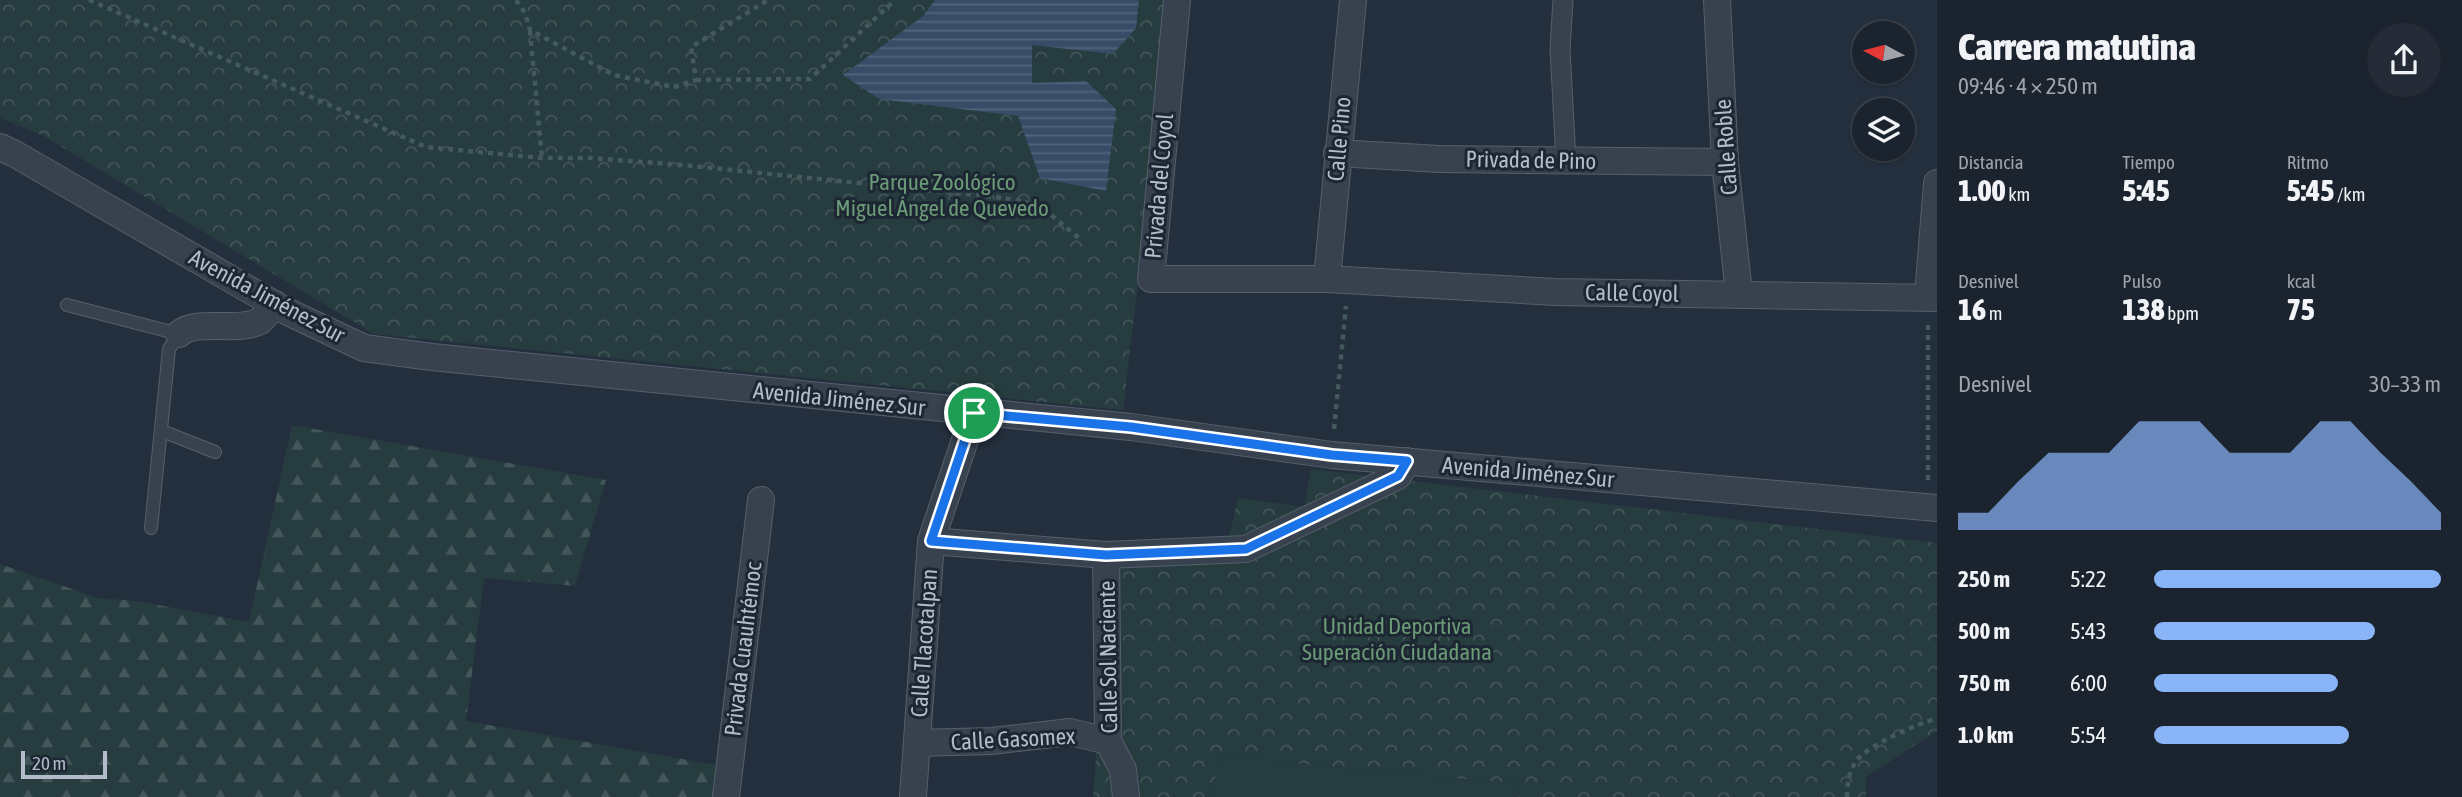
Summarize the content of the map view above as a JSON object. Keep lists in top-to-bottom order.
{
  "streets": {
    "street": [
      "Calle Pino",
      "Calle Roble",
      "Privada de Pino",
      "Privada del Coyol",
      "Calle Coyol",
      "Avenida Jiménez Sur",
      "Calle Tlacotalpan",
      "Privada Cuauhtémoc",
      "Calle Sol Naciente",
      "Calle Gasomex"
    ]
  },
  "crossings": [
    ["Calle Pino", "Privada de Pino"],
    ["Calle Pino", "Privada del Coyol"],
    ["Calle Pino", "Calle Coyol"],
    ["Calle Roble", "Privada de Pino"],
    ["Calle Roble", "Calle Coyol"],
    ["Privada del Coyol", "Calle Coyol"],
    ["Avenida Jiménez Sur", "Calle Tlacotalpan"],
    ["Calle Tlacotalpan", "Calle Gasomex"],
    ["Calle Sol Naciente", "Calle Gasomex"]
  ],
  "parks": ["Parque Zoológico Miguel Ángel de Quevedo", "Unidad Deportiva Superación Ciudadana"],
  "scale_bar": "20 m",
  "north": "left",
  "page": {
    "heading": ["Carrera matutina", "09:46 · 4 × 250 m"],
    "stats": [
      ["Distancia", "1.00 km"],
      ["Tiempo", "5:45"],
      ["Ritmo", "5:45 /km"],
      ["Desnivel", "16 m"],
      ["Pulso", "138 bpm"],
      ["kcal", "75"]
    ],
    "chart": ["Desnivel", "30–33 m"],
    "list": [
      {
        "name": "250 m",
        "note": "5:22"
      },
      {
        "name": "500 m",
        "note": "5:43"
      },
      {
        "name": "750 m",
        "note": "6:00"
      },
      {
        "name": "1.0 km",
        "note": "5:54"
      }
    ],
    "scale": "20 m"
  }
}
